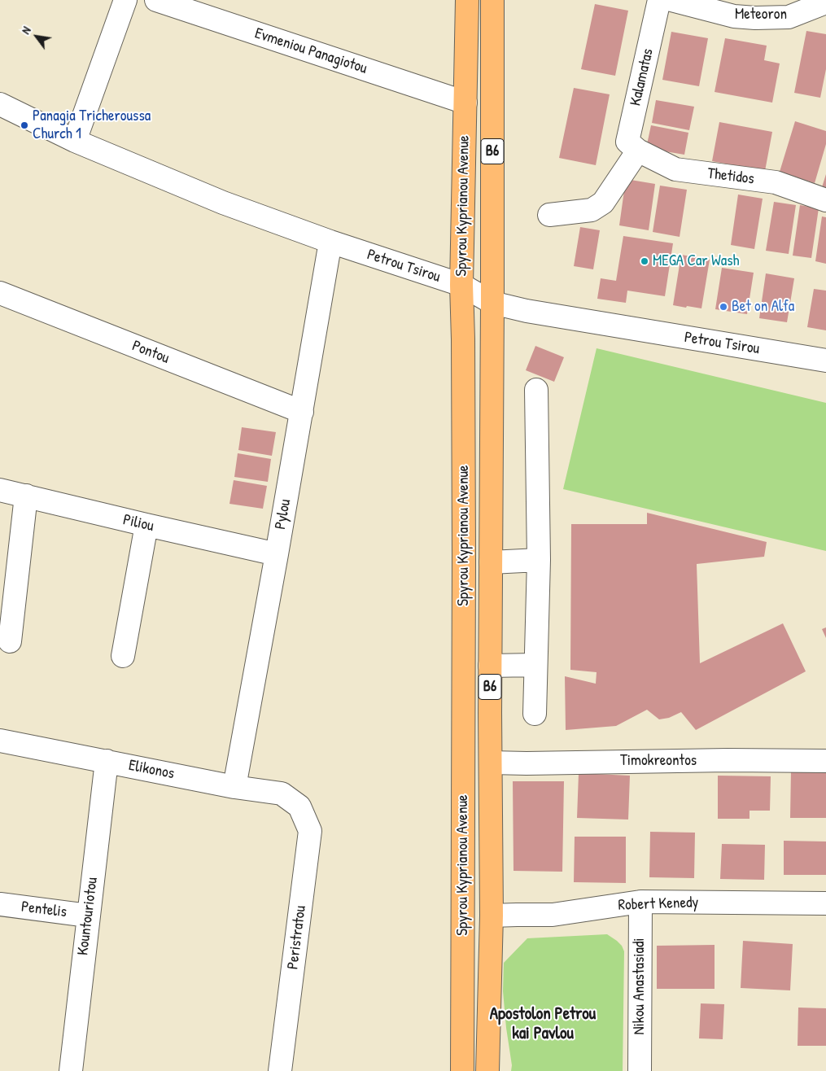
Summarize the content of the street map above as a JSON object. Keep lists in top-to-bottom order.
{
  "streets": {
    "main road": ["B6", "Spyrou Kyprianou Avenue"],
    "street": [
      "Meteoron",
      "Evmeniou Panagiotou",
      "Kalamatas",
      "Thetidos",
      "Petrou Tsirou",
      "Pontou",
      "Pylou",
      "Piliou",
      "Timokreontos",
      "Elikonos",
      "Robert Kenedy",
      "Pentelis",
      "Kountouriotou",
      "Peristratou",
      "Nikou Anastasiadi"
    ]
  },
  "crossings": [
    ["Evmeniou Panagiotou", "Spyrou Kyprianou Avenue"],
    ["Kalamatas", "Thetidos"],
    ["Spyrou Kyprianou Avenue", "Petrou Tsirou"],
    ["Spyrou Kyprianou Avenue", "Timokreontos"],
    ["Spyrou Kyprianou Avenue", "Robert Kenedy"],
    ["Petrou Tsirou", "Pylou"],
    ["Pontou", "Pylou"],
    ["Pylou", "Piliou"],
    ["Pylou", "Elikonos"],
    ["Elikonos", "Kountouriotou"],
    ["Elikonos", "Peristratou"],
    ["Robert Kenedy", "Nikou Anastasiadi"],
    ["Pentelis", "Kountouriotou"]
  ],
  "districts": ["Apostolon Petrou kai Pavlou"],
  "places": ["Panagia Tricheroussa Church 1", "MEGA Car Wash", "Bet on Alfa"],
  "north": "top left"
}
